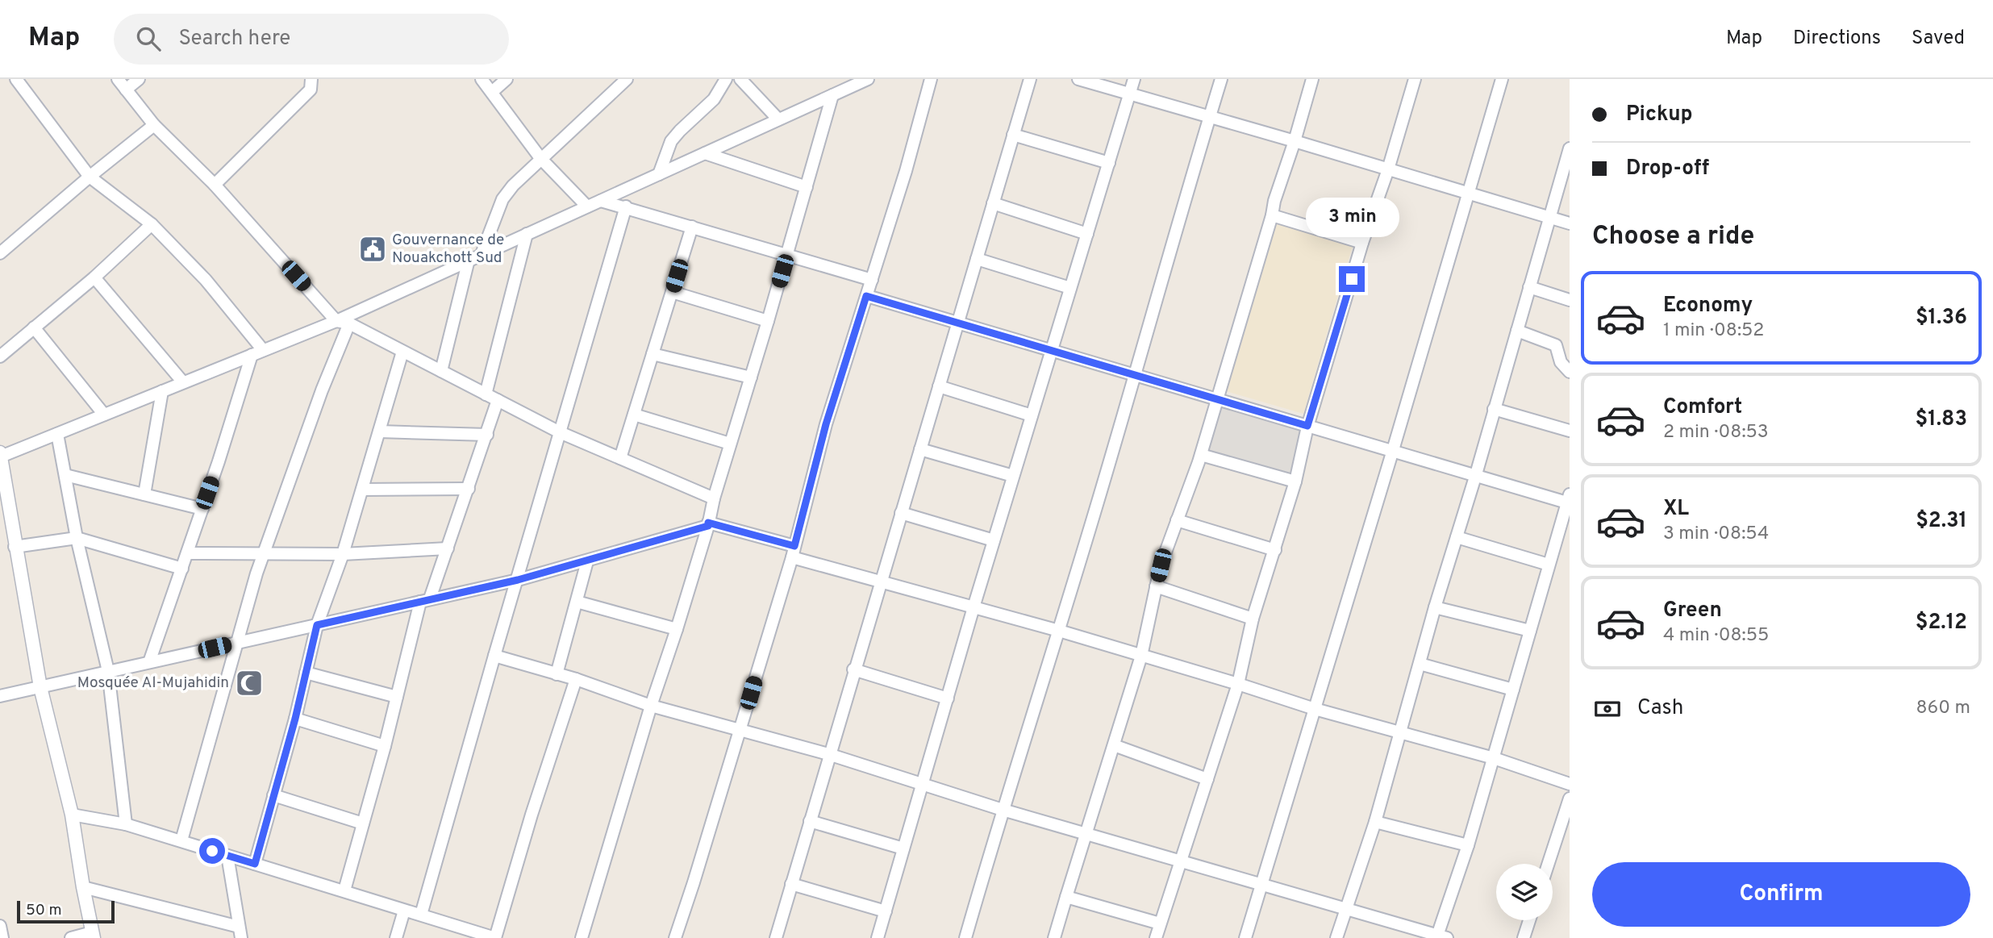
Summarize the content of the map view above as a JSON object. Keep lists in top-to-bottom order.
{
  "places": {
    "public building": ["Gouvernance de Nouakchott Sud"],
    "mosque": ["Mosquée Al-Mujahidin"]
  },
  "scale_bar": "50 m",
  "page": {
    "header": "Map",
    "search": "Search here",
    "nav": ["Map", "Directions", "Saved"],
    "banner": ["Pickup", "Drop-off"],
    "bubble": "3 min",
    "heading": "Choose a ride",
    "list": [
      {
        "name": "Economy",
        "note": "1 min · 08:52",
        "value": "$1.36"
      },
      {
        "name": "Comfort",
        "note": "2 min · 08:53",
        "value": "$1.83"
      },
      {
        "name": "XL",
        "note": "3 min · 08:54",
        "value": "$2.31"
      },
      {
        "name": "Green",
        "note": "4 min · 08:55",
        "value": "$2.12"
      }
    ],
    "pay": ["Cash", "860 m"],
    "buttons": "Confirm",
    "scale": "50 m"
  }
}
